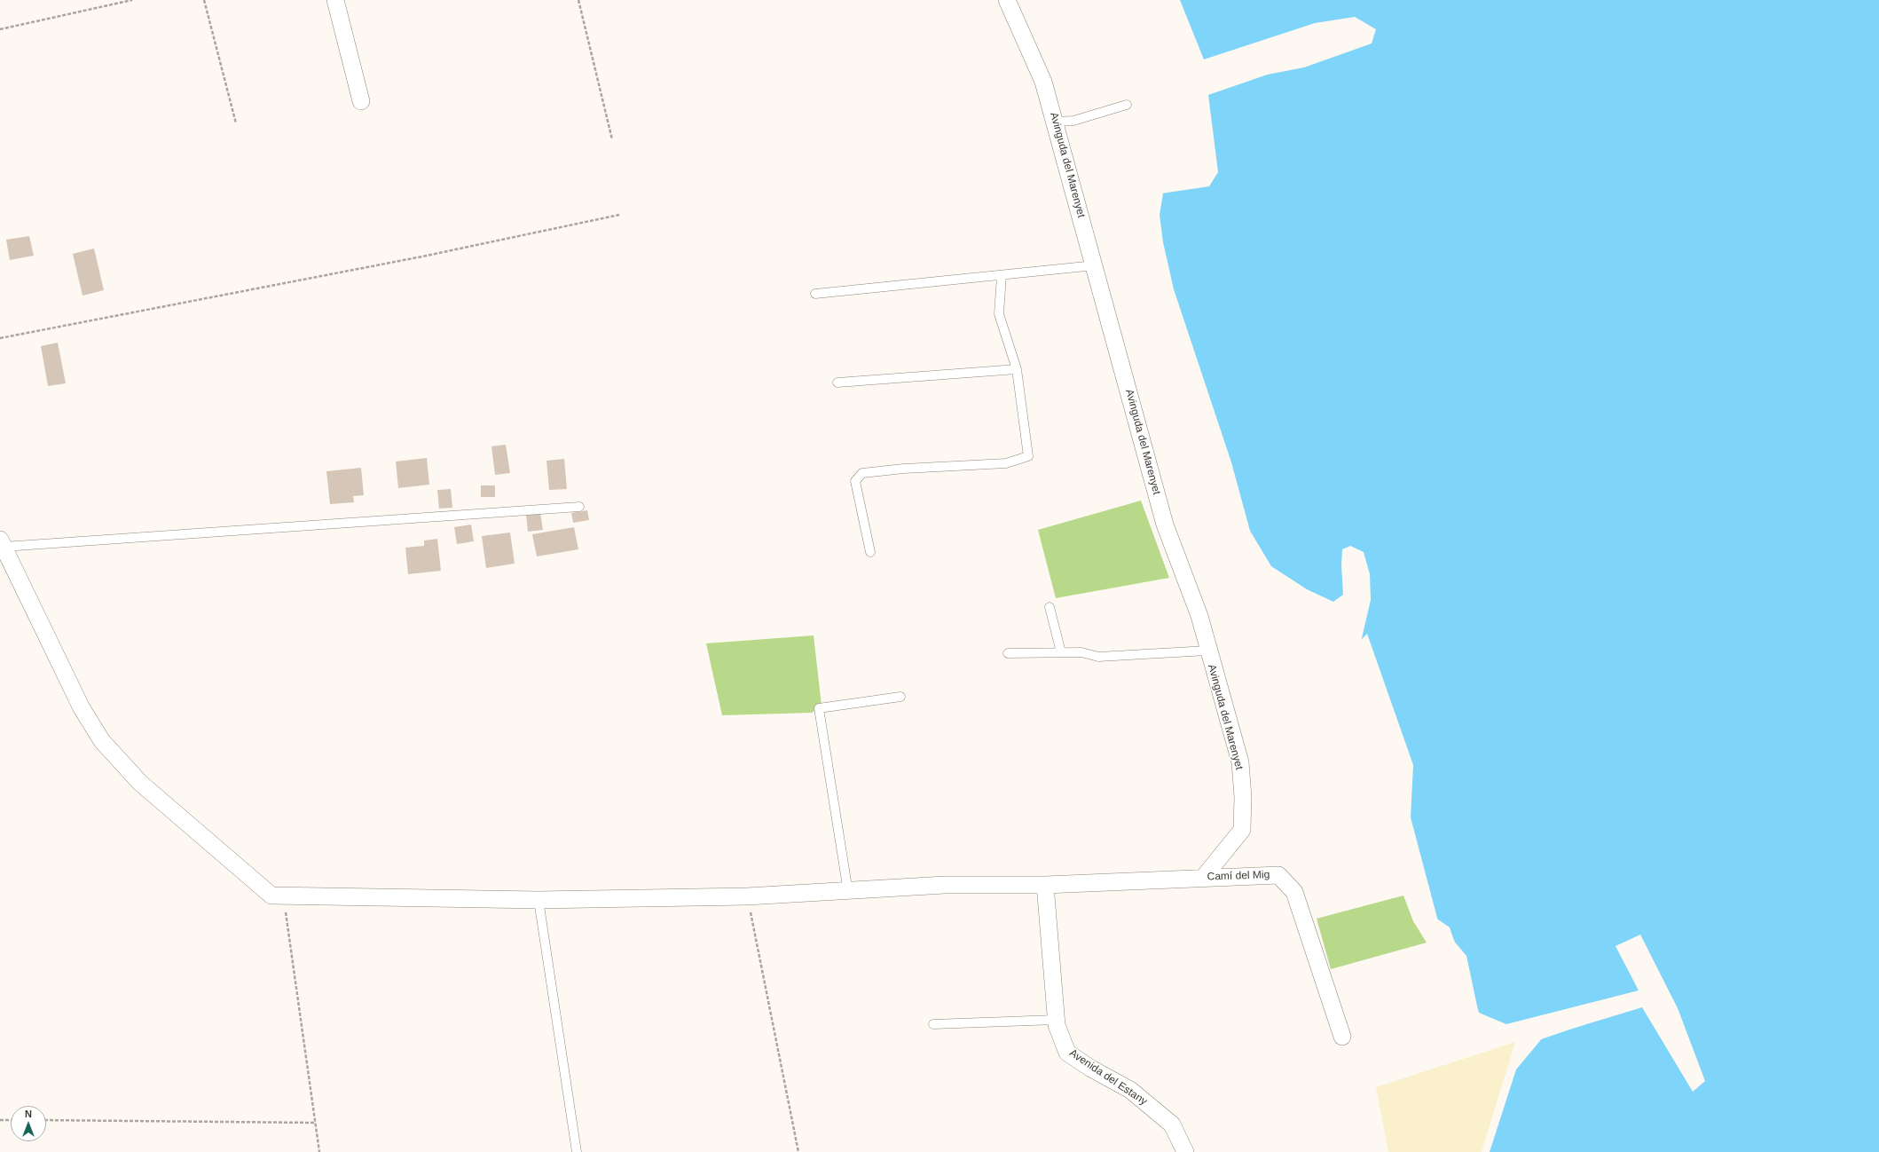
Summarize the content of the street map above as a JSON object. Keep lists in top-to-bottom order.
{
  "streets": {
    "street": ["Avinguda del Marenyet", "Camí del Mig", "Avenida del Estany"]
  },
  "crossings": [
    ["Avinguda del Marenyet", "Camí del Mig"],
    ["Camí del Mig", "Avenida del Estany"]
  ],
  "north": "top"
}
